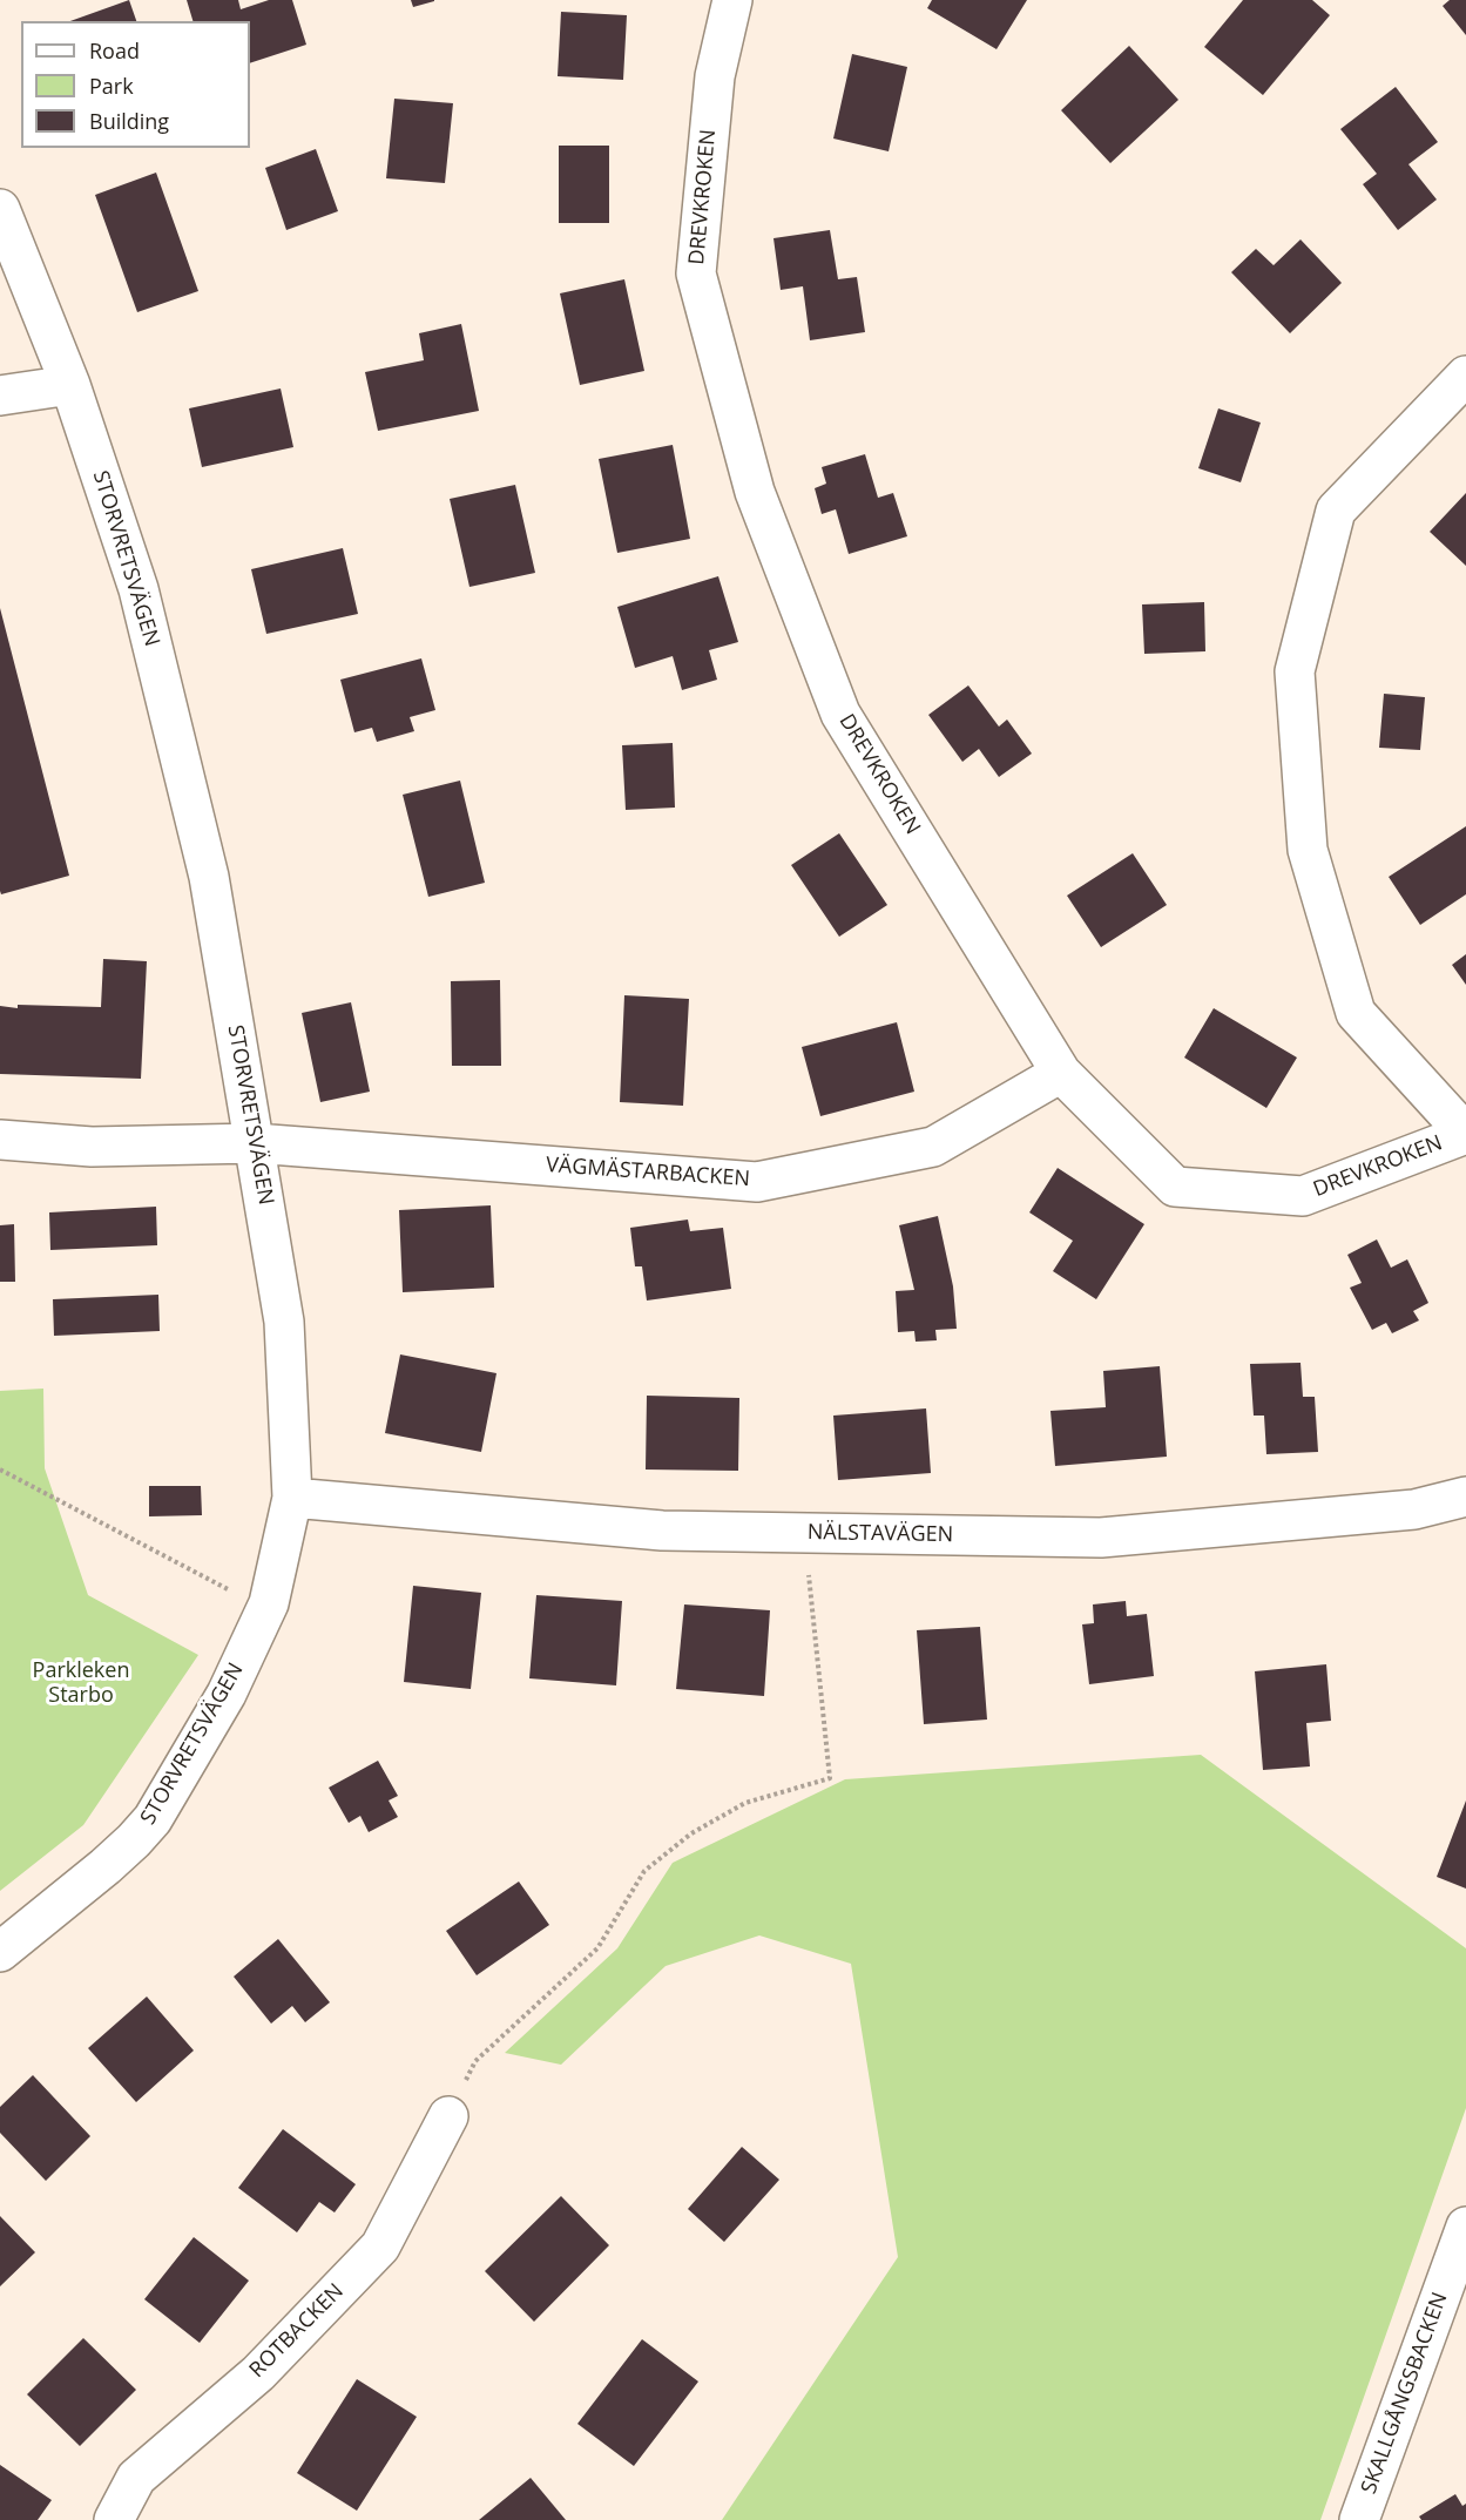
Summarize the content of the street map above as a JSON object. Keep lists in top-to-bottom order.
{
  "streets": {
    "street": [
      "DREVKROKEN",
      "STORVRETSVÄGEN",
      "VÄGMÄSTARBACKEN",
      "NÄLSTAVÄGEN",
      "ROTBACKEN",
      "SKALLGÅNGSBACKEN"
    ]
  },
  "crossings": [
    ["DREVKROKEN", "VÄGMÄSTARBACKEN"],
    ["STORVRETSVÄGEN", "VÄGMÄSTARBACKEN"],
    ["STORVRETSVÄGEN", "NÄLSTAVÄGEN"]
  ],
  "parks": ["Parkleken Starbo"],
  "legend": ["Road", "Park", "Building"]
}
